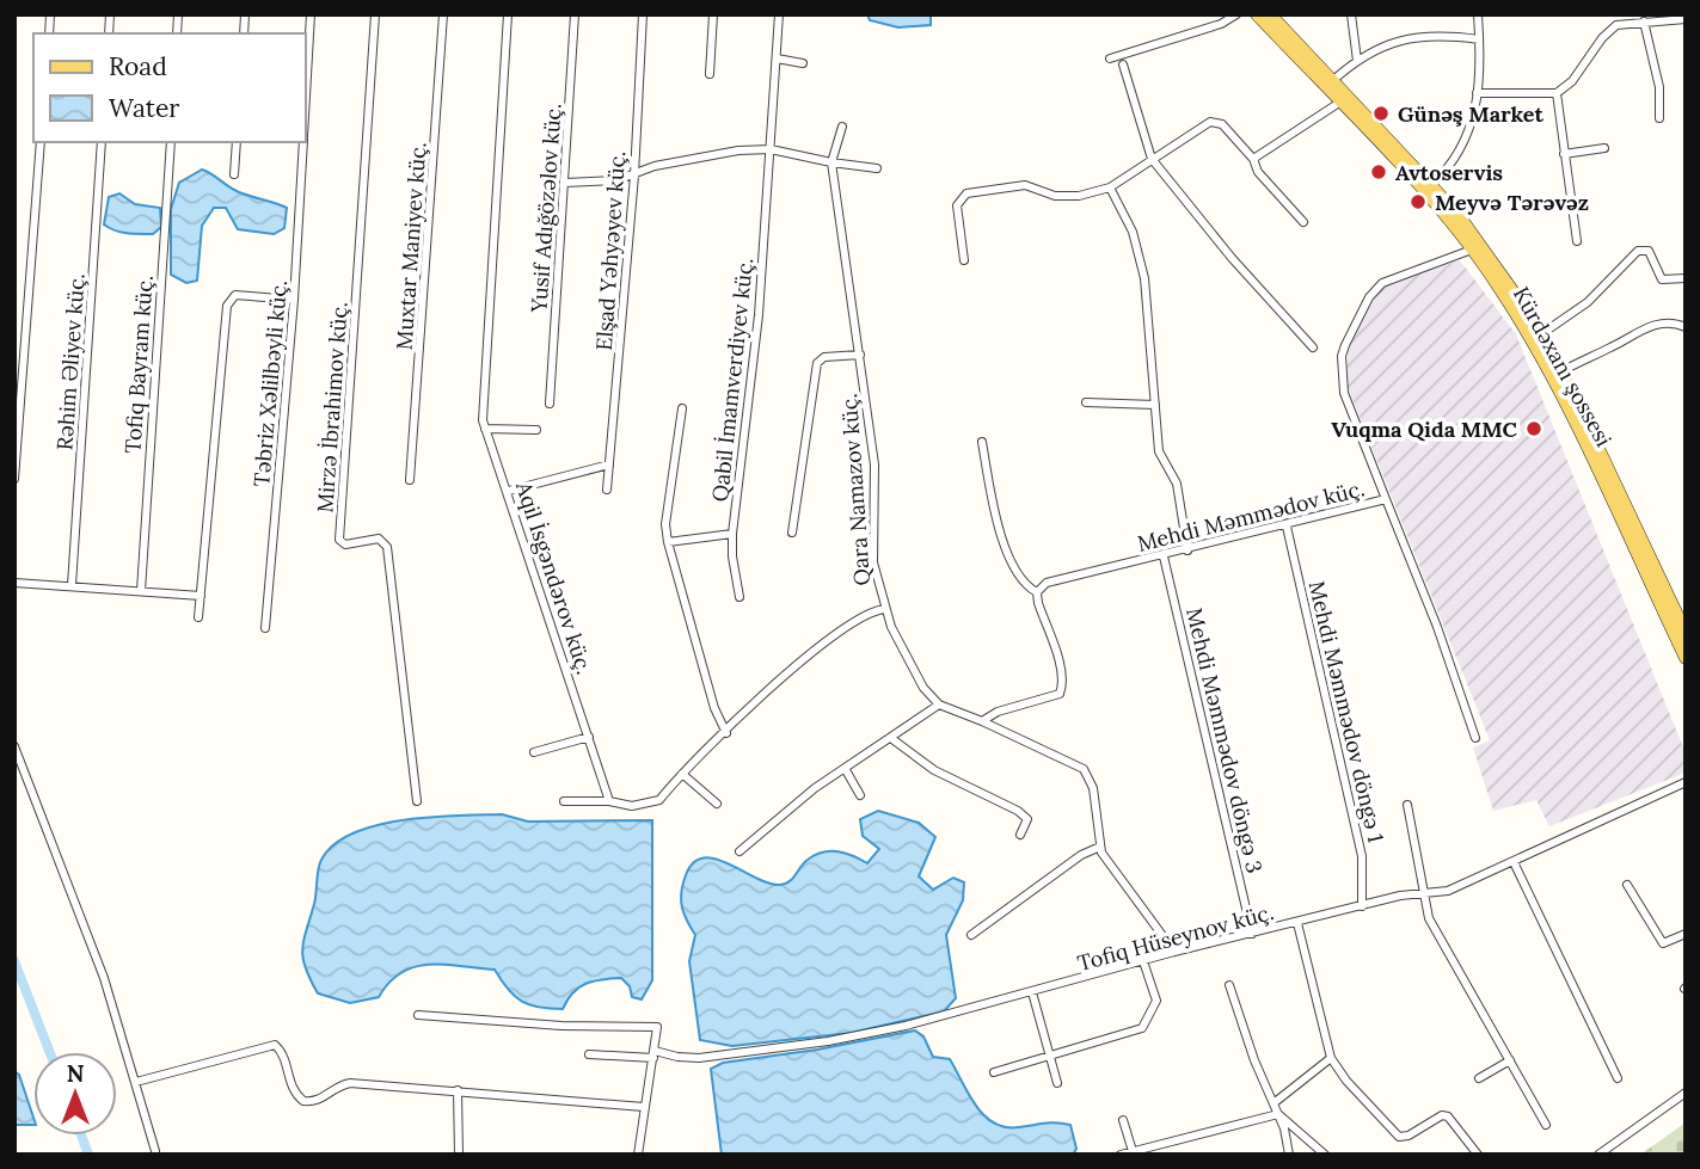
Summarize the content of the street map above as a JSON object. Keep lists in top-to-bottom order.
{
  "streets": {
    "main road": ["Kürdəxanı şossesi"],
    "street": [
      "Yusif Adığözəlov küç.",
      "Muxtar Maniyev küç.",
      "Elşad Yəhyəyev küç.",
      "Rəhim Əliyev küç.",
      "Tofiq Bayram küç.",
      "Qabil İmamverdiyev küç.",
      "Təbriz Xəlilbəyli küç.",
      "Mirzə İbrahimov küç.",
      "Qara Namazov küç.",
      "Mehdi Məmmədov küç.",
      "Aqil İsgəndərov küç.",
      "Mehdi Məmmədov döngə 1",
      "Mehdi Məmmədov döngə 3",
      "Tofiq Hüseynov küç."
    ]
  },
  "crossings": [
    ["Kürdəxanı şossesi", "Mehdi Məmmədov küç."],
    ["Mehdi Məmmədov küç.", "Mehdi Məmmədov döngə 1"],
    ["Mehdi Məmmədov küç.", "Mehdi Məmmədov döngə 3"],
    ["Mehdi Məmmədov döngə 1", "Tofiq Hüseynov küç."],
    ["Mehdi Məmmədov döngə 3", "Tofiq Hüseynov küç."]
  ],
  "places": [
    "Günəş Market",
    "Avtoservis",
    "Meyvə Tərəvəz",
    "Vuqma Qida MMC"
  ],
  "legend": ["Road", "Water"],
  "north": "top"
}
